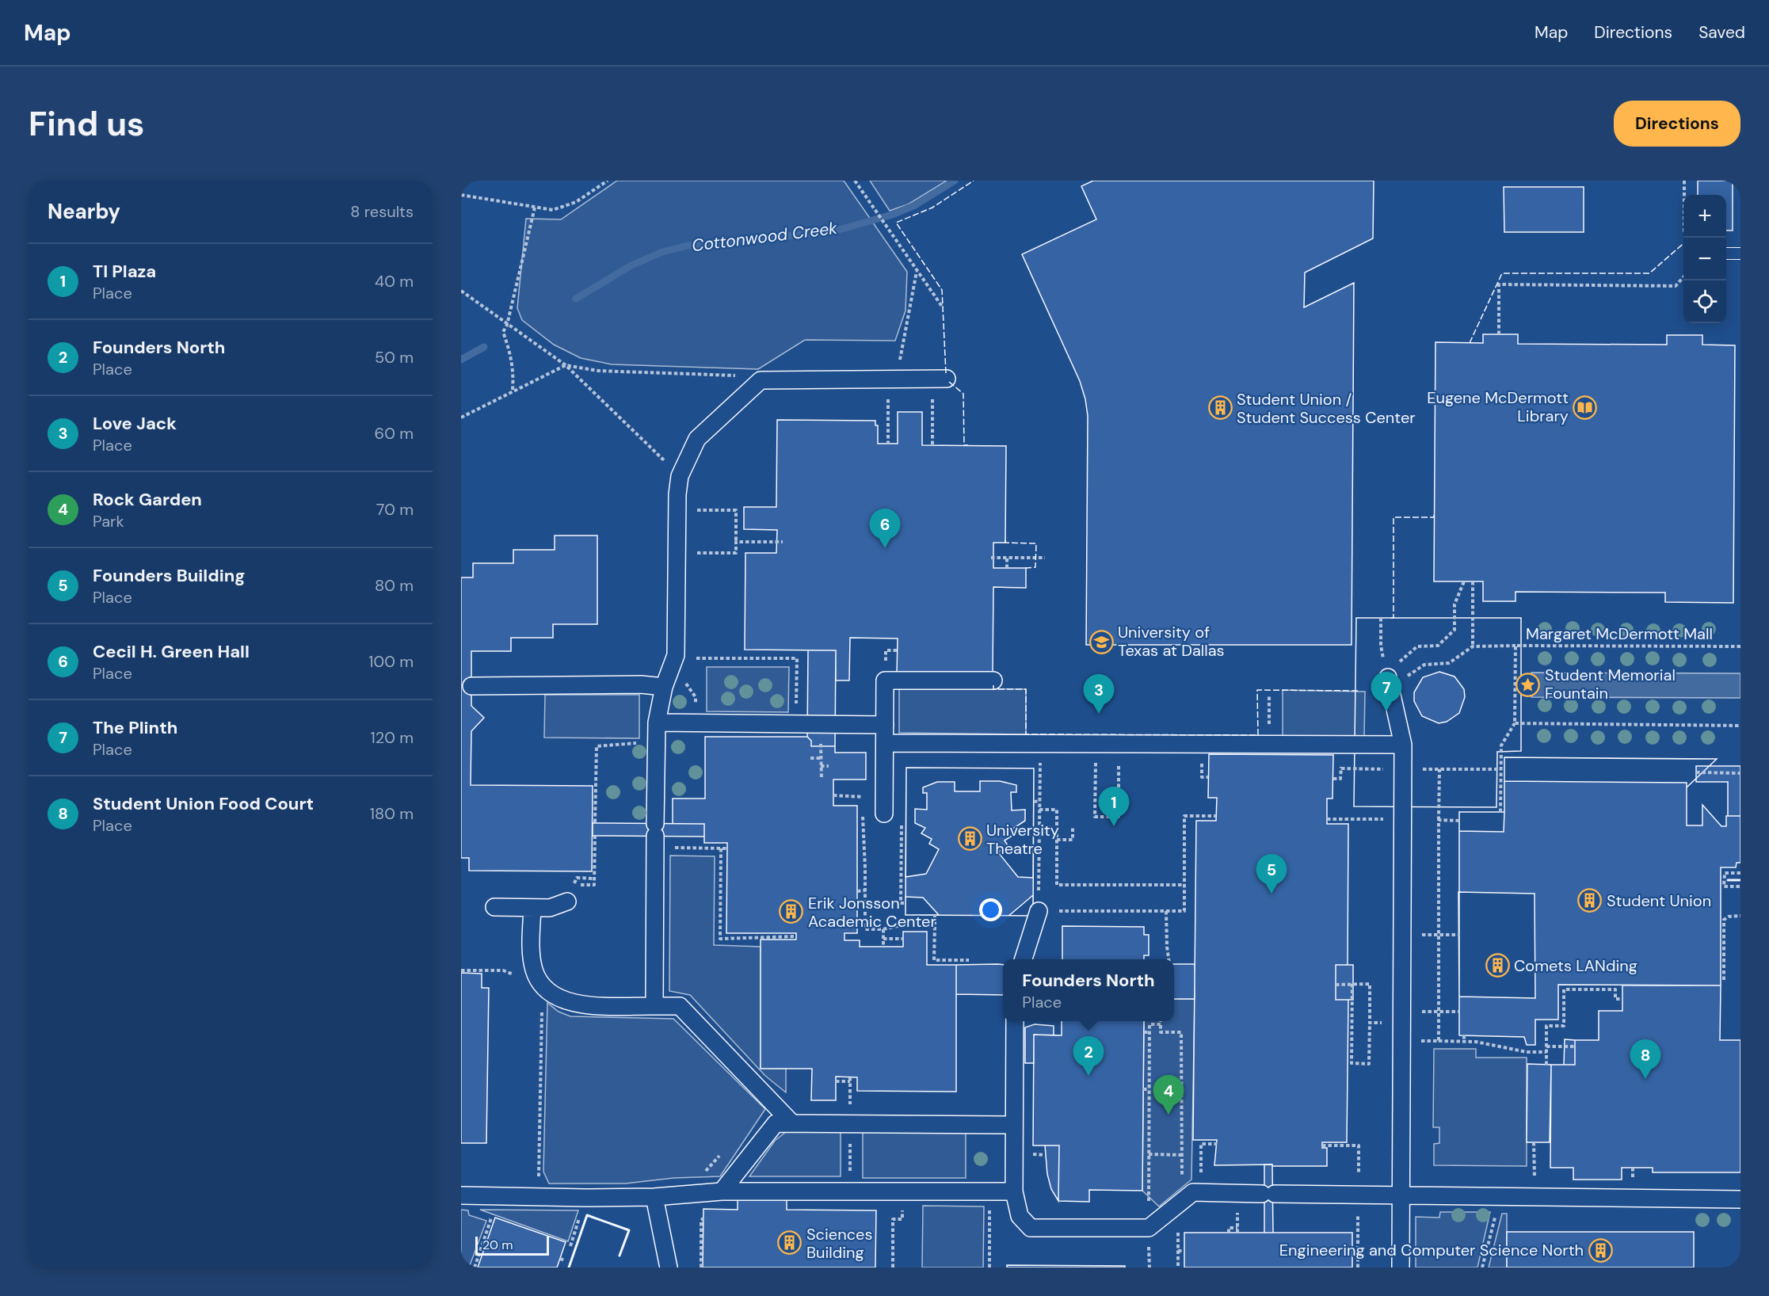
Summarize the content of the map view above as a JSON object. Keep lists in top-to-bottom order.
{
  "streets": {
    "path": ["Margaret McDermott Mall"]
  },
  "water": ["Cottonwood Creek"],
  "places": {
    "library": ["Eugene McDermott Library"],
    "building": [
      "Student Union / Student Success Center",
      "University Theatre",
      "Student Union",
      "Erik Jonsson Academic Center",
      "Comets LANding",
      "Sciences Building",
      "Engineering and Computer Science North"
    ],
    "school or university": ["University of Texas at Dallas"],
    "place": ["Student Memorial Fountain"]
  },
  "scale_bar": "20 m",
  "page": {
    "header": "Map",
    "nav": ["Map", "Directions", "Saved"],
    "buttons": "Directions",
    "title": "Find us",
    "heading": ["Nearby", "8 results"],
    "map_buttons": ["+", "−"],
    "list": [
      {
        "mark": "1",
        "name": "TI Plaza",
        "note": "Place",
        "value": "40 m"
      },
      {
        "mark": "2",
        "name": "Founders North",
        "note": "Place",
        "value": "50 m"
      },
      {
        "mark": "3",
        "name": "Love Jack",
        "note": "Place",
        "value": "60 m"
      },
      {
        "mark": "4",
        "name": "Rock Garden",
        "note": "Park",
        "value": "70 m"
      },
      {
        "mark": "5",
        "name": "Founders Building",
        "note": "Place",
        "value": "80 m"
      },
      {
        "mark": "6",
        "name": "Cecil H. Green Hall",
        "note": "Place",
        "value": "100 m"
      },
      {
        "mark": "7",
        "name": "The Plinth",
        "note": "Place",
        "value": "120 m"
      },
      {
        "mark": "8",
        "name": "Student Union Food Court",
        "note": "Place",
        "value": "180 m"
      }
    ],
    "pins": [
      "6",
      "7",
      "3",
      "1",
      "5",
      "2",
      "8",
      "4"
    ],
    "popup": ["Founders North", "Place"],
    "scale": "20 m"
  }
}
